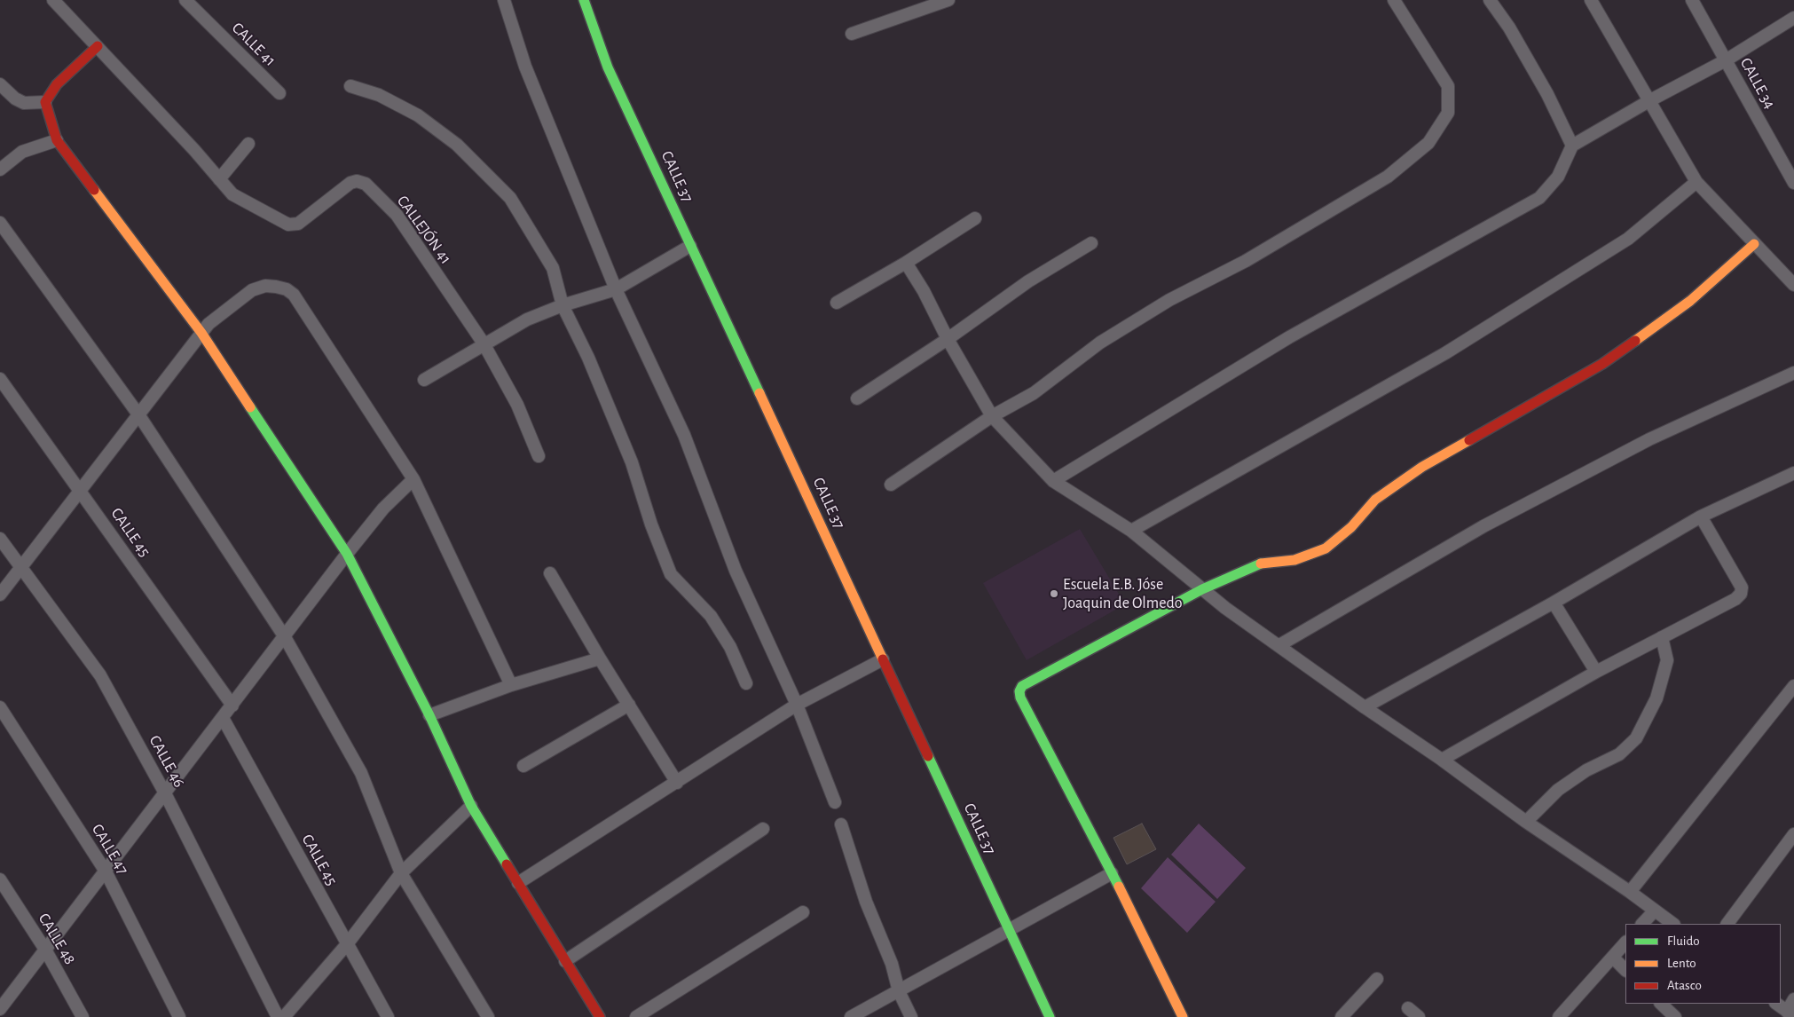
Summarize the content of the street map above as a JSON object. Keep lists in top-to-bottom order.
{
  "streets": {
    "street": [
      "CALLE 41",
      "CALLE 34",
      "CALLE 37",
      "CALLEJÓN 41",
      "CALLE 45",
      "CALLE 46",
      "CALLE 47",
      "CALLE 48"
    ]
  },
  "places": ["Escuela E.B. Jóse Joaquin de Olmedo"],
  "legend": ["Fluido", "Lento", "Atasco"]
}
